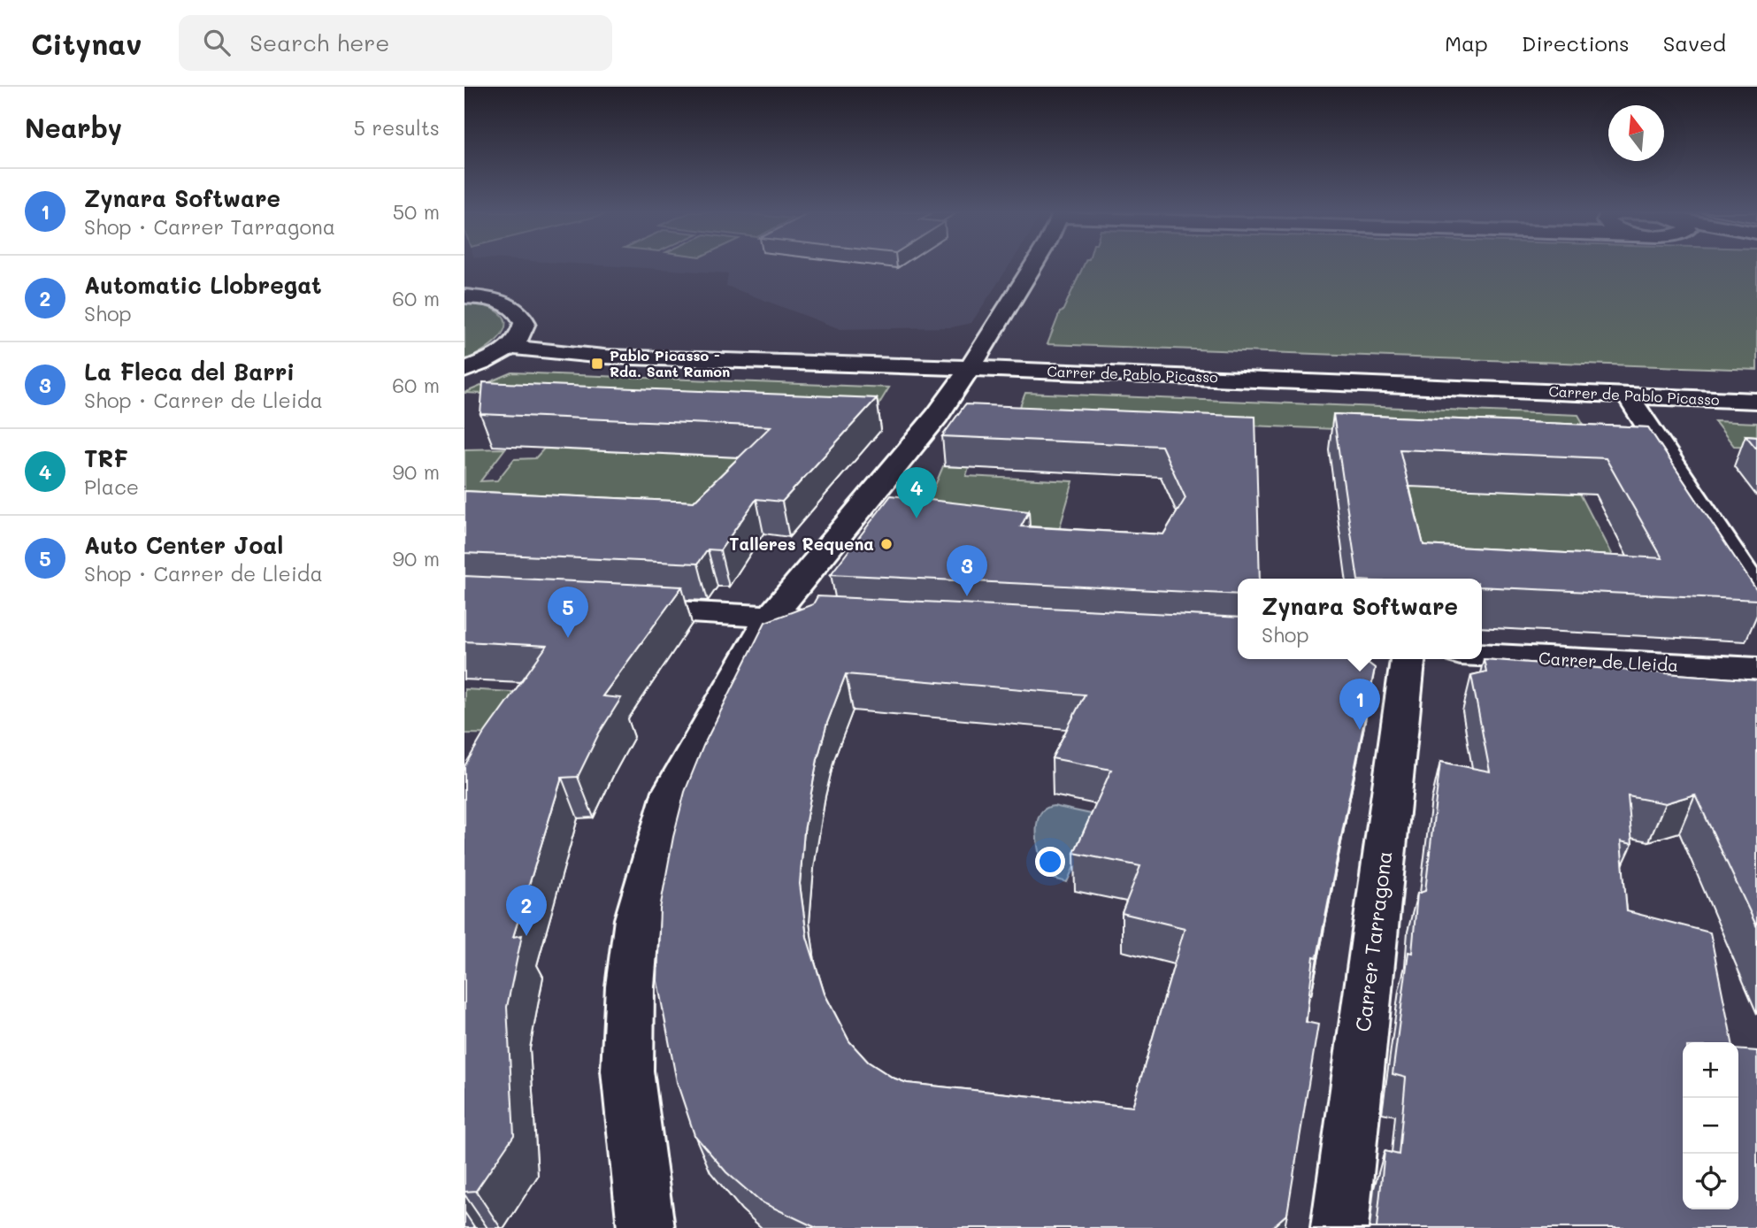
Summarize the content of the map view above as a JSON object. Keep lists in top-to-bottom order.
{
  "streets": {
    "street": ["Carrer de Pablo Picasso", "Carrer de Lleida", "Carrer Tarragona"]
  },
  "places": {
    "transit": ["Pablo Picasso - Rda. Sant Ramon"],
    "other": ["Talleres Requena"]
  },
  "north": "top",
  "page": {
    "header": "Citynav",
    "search": "Search here",
    "nav": ["Map", "Directions", "Saved"],
    "heading": ["Nearby", "5 results"],
    "list": [
      {
        "mark": "1",
        "name": "Zynara Software",
        "note": "Shop · Carrer Tarragona",
        "value": "50 m"
      },
      {
        "mark": "2",
        "name": "Automatic Llobregat",
        "note": "Shop",
        "value": "60 m"
      },
      {
        "mark": "3",
        "name": "La Fleca del Barri",
        "note": "Shop · Carrer de Lleida",
        "value": "60 m"
      },
      {
        "mark": "4",
        "name": "TRF",
        "note": "Place",
        "value": "90 m"
      },
      {
        "mark": "5",
        "name": "Auto Center Joal",
        "note": "Shop · Carrer de Lleida",
        "value": "90 m"
      }
    ],
    "pins": [
      "4",
      "3",
      "5",
      "1",
      "2"
    ],
    "popup": ["Zynara Software", "Shop"],
    "map_buttons": ["+", "−"]
  }
}
